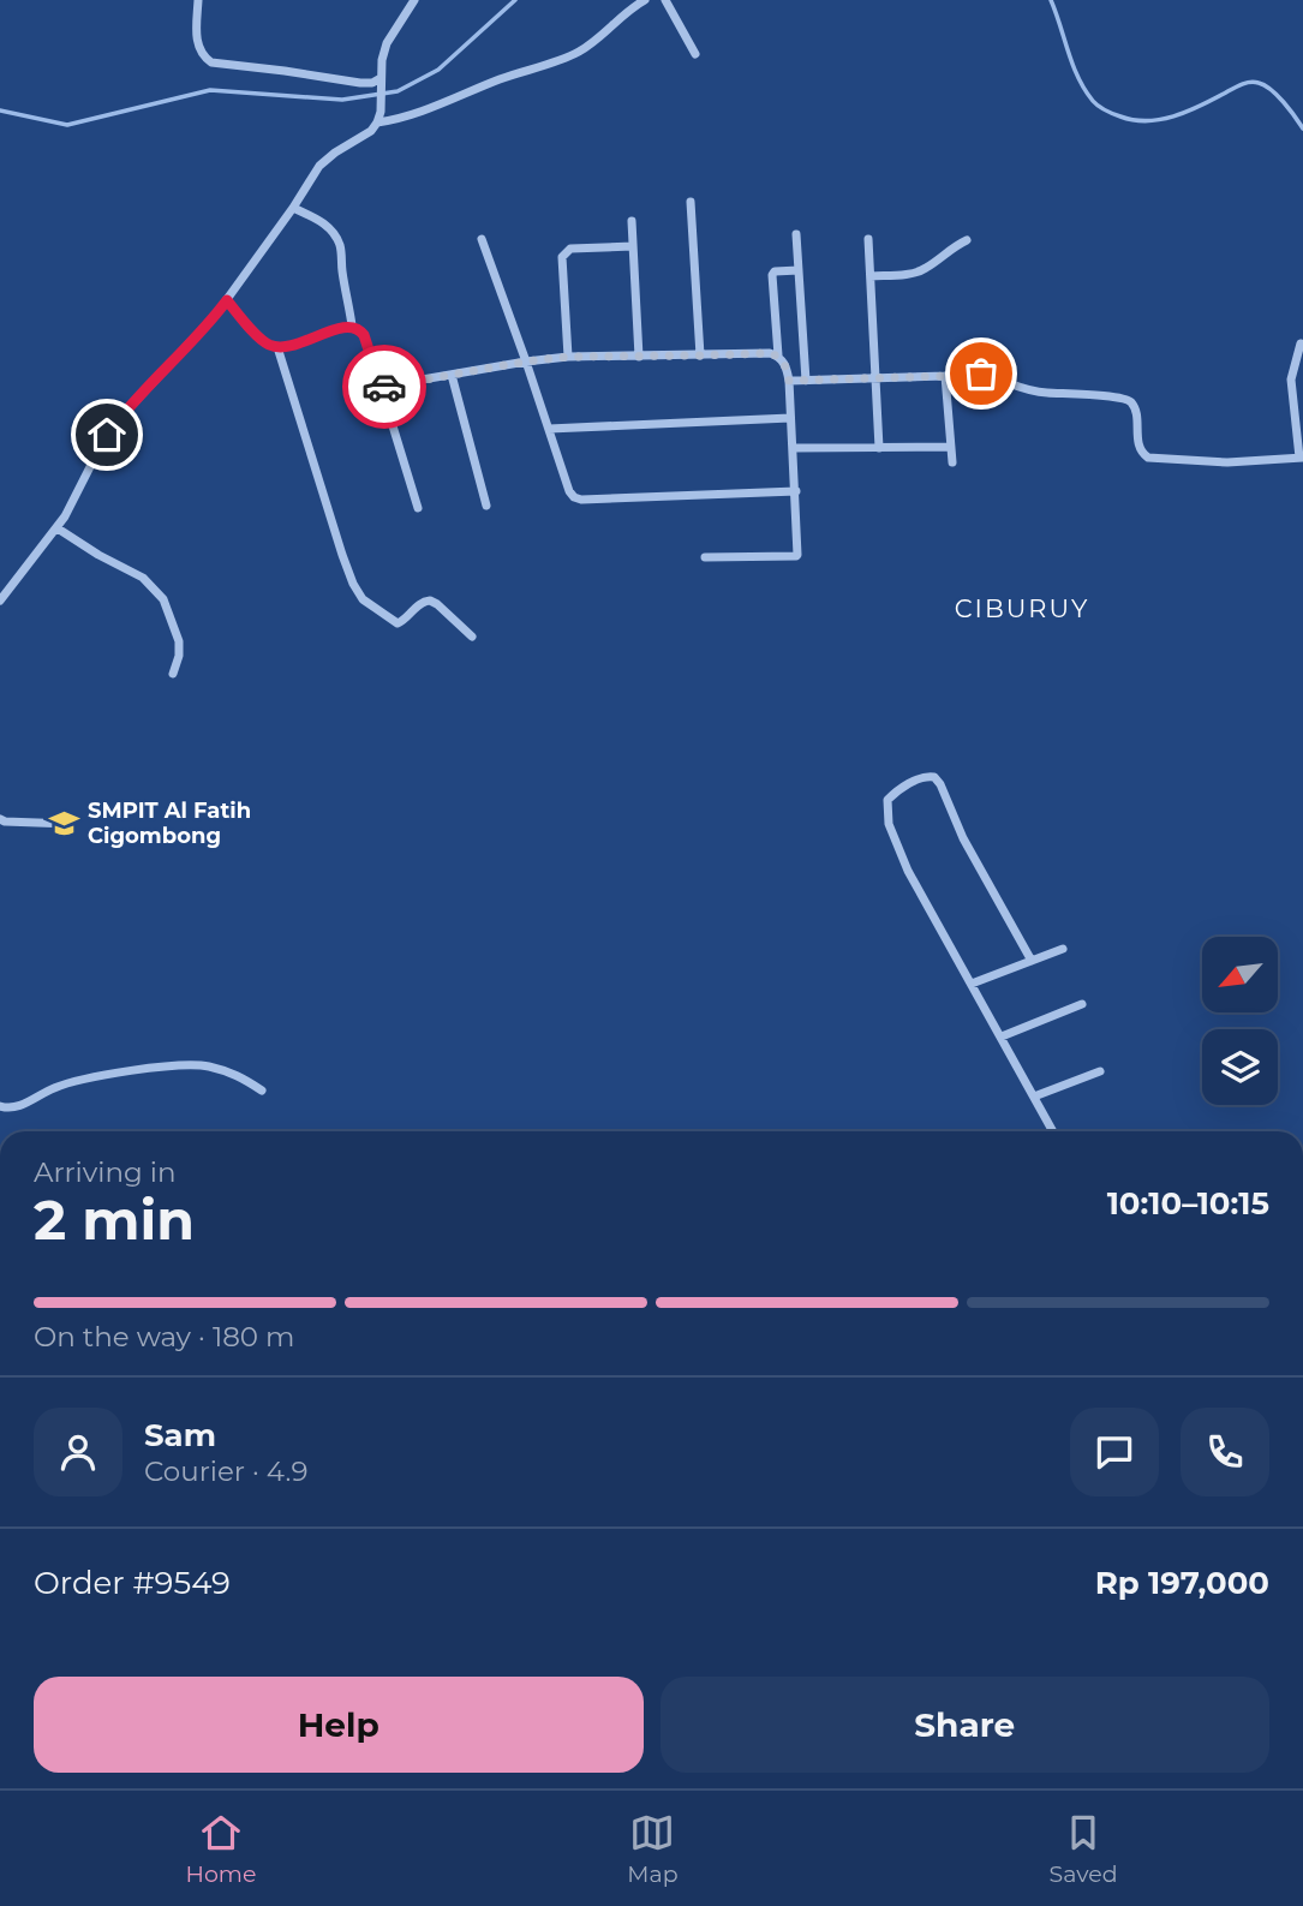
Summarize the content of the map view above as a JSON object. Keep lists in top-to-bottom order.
{
  "districts": ["CIBURUY"],
  "places": {
    "school or university": ["SMPIT Al Fatih Cigombong"]
  },
  "north": "bottom left",
  "page": {
    "heading": ["2 min", "Arriving in", "10:10–10:15"],
    "panel": [
      "Sam",
      "Courier · 4.9",
      "Order #9549",
      "Rp 197,000"
    ],
    "bar": "On the way · 180 m",
    "buttons": ["Help", "Share"],
    "tabs": ["Home", "Map", "Saved"]
  }
}
